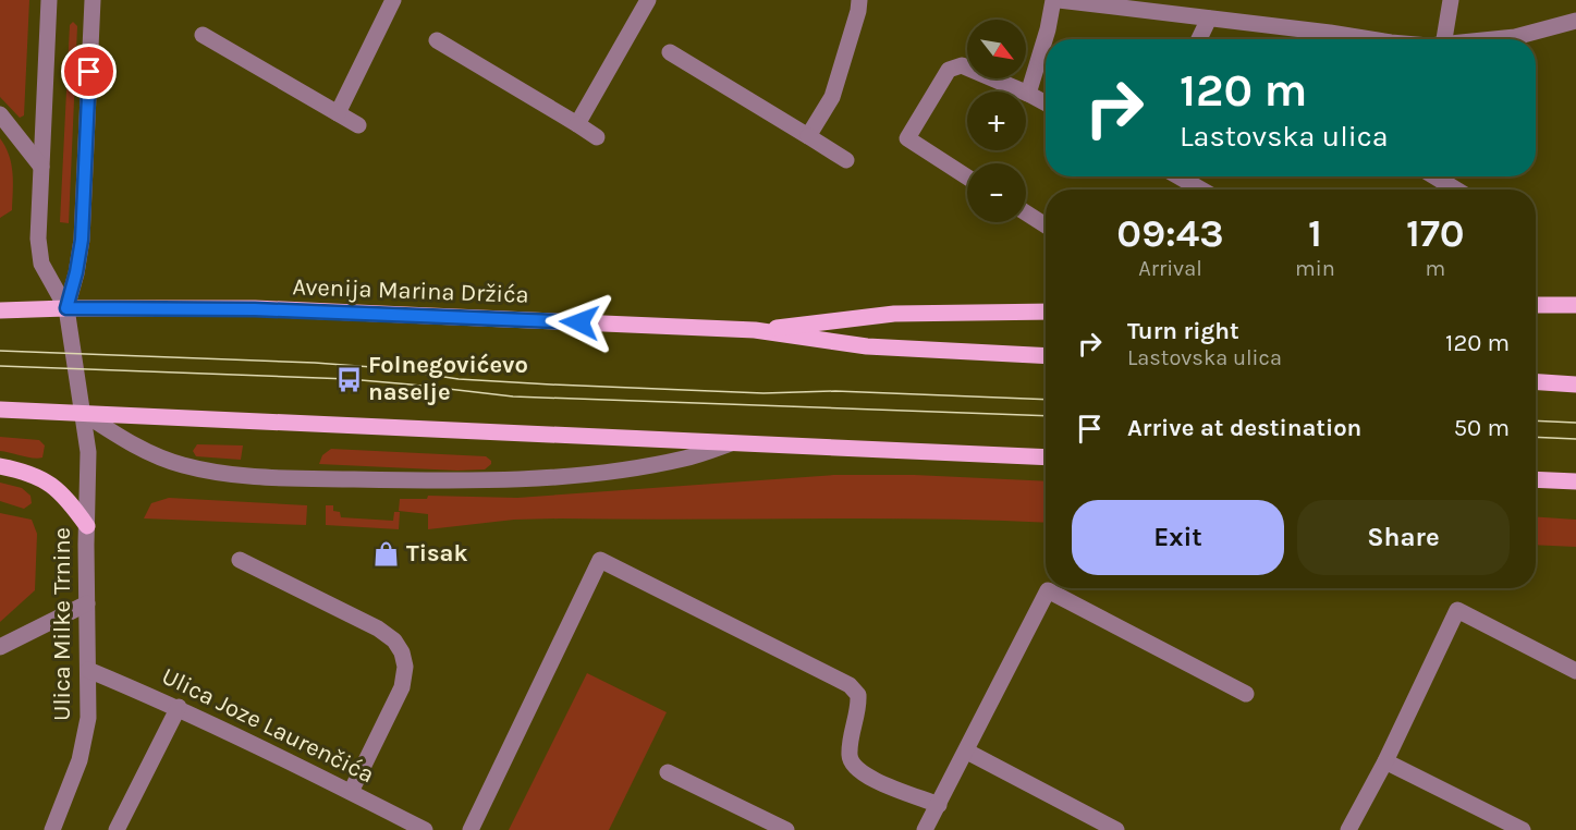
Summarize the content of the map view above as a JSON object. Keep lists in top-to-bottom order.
{
  "streets": {
    "main road": ["Avenija Marina Držića"],
    "street": ["Ulica Milke Trnine", "Ulica Joze Laurenčića"]
  },
  "crossings": [
    ["Avenija Marina Držića", "Ulica Milke Trnine"],
    ["Ulica Milke Trnine", "Ulica Joze Laurenčića"]
  ],
  "places": {
    "bus stop": ["Folnegovićevo naselje"],
    "shop": ["Tisak"]
  },
  "north": "bottom right",
  "page": {
    "map_buttons": ["+", "−"],
    "turn": ["120 m", "Lastovska ulica"],
    "eta": [
      "09:43",
      "Arrival",
      "1",
      "min",
      "170",
      "m"
    ],
    "list": [
      {
        "name": "Turn right",
        "note": "Lastovska ulica",
        "value": "120 m"
      },
      {
        "name": "Arrive at destination",
        "value": "50 m"
      }
    ],
    "buttons": ["Exit", "Share"]
  }
}
